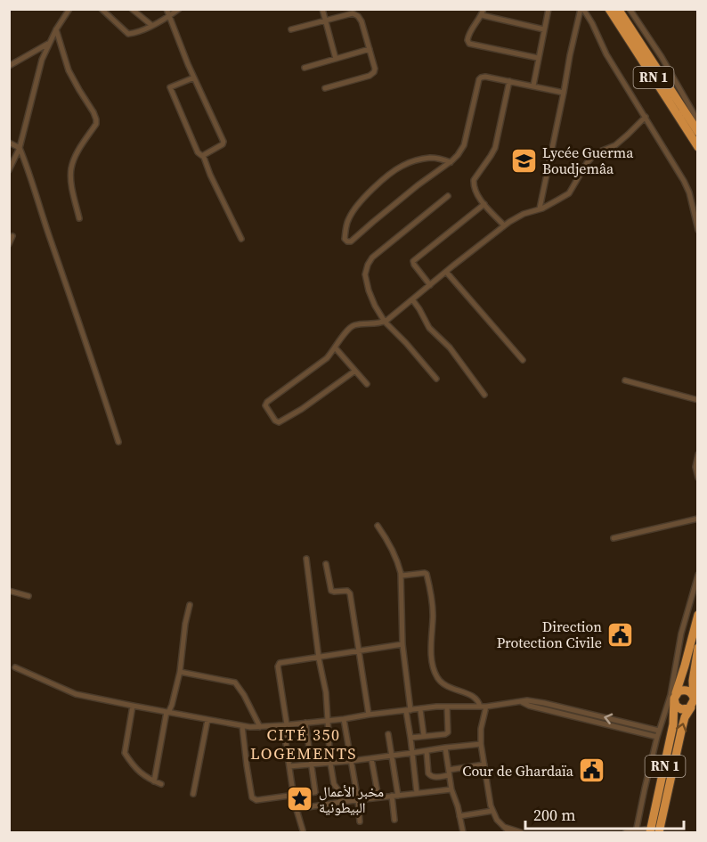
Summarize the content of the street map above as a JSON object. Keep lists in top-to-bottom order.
{
  "streets": {
    "highway": ["RN 1"]
  },
  "districts": ["CITÉ 350 LOGEMENTS"],
  "places": {
    "school or university": ["Lycée Guerma Boudjemâa"],
    "public building": ["Direction Protection Civile", "Cour de Ghardaïa"],
    "place": ["مخبر الأعمال البيطونية"]
  },
  "scale_bar": "200 m"
}
